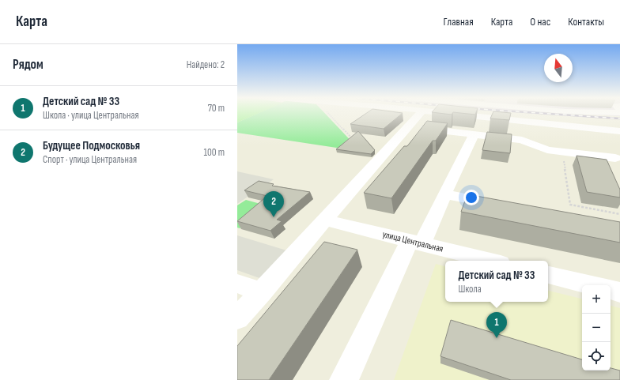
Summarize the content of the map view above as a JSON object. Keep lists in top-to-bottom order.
{
  "streets": {
    "street": ["улица Центральная"]
  },
  "north": "top",
  "page": {
    "header": "Карта",
    "nav": [
      "Главная",
      "Карта",
      "О нас",
      "Контакты"
    ],
    "heading": ["Рядом", "Найдено: 2"],
    "list": [
      {
        "mark": "1",
        "name": "Детский сад № 33",
        "note": "Школа · улица Центральная",
        "value": "70 m"
      },
      {
        "mark": "2",
        "name": "Будущее Подмосковья",
        "note": "Спорт · улица Центральная",
        "value": "100 m"
      }
    ],
    "pins": ["2", "1"],
    "popup": ["Детский сад № 33", "Школа"],
    "map_buttons": ["+", "−"]
  }
}
